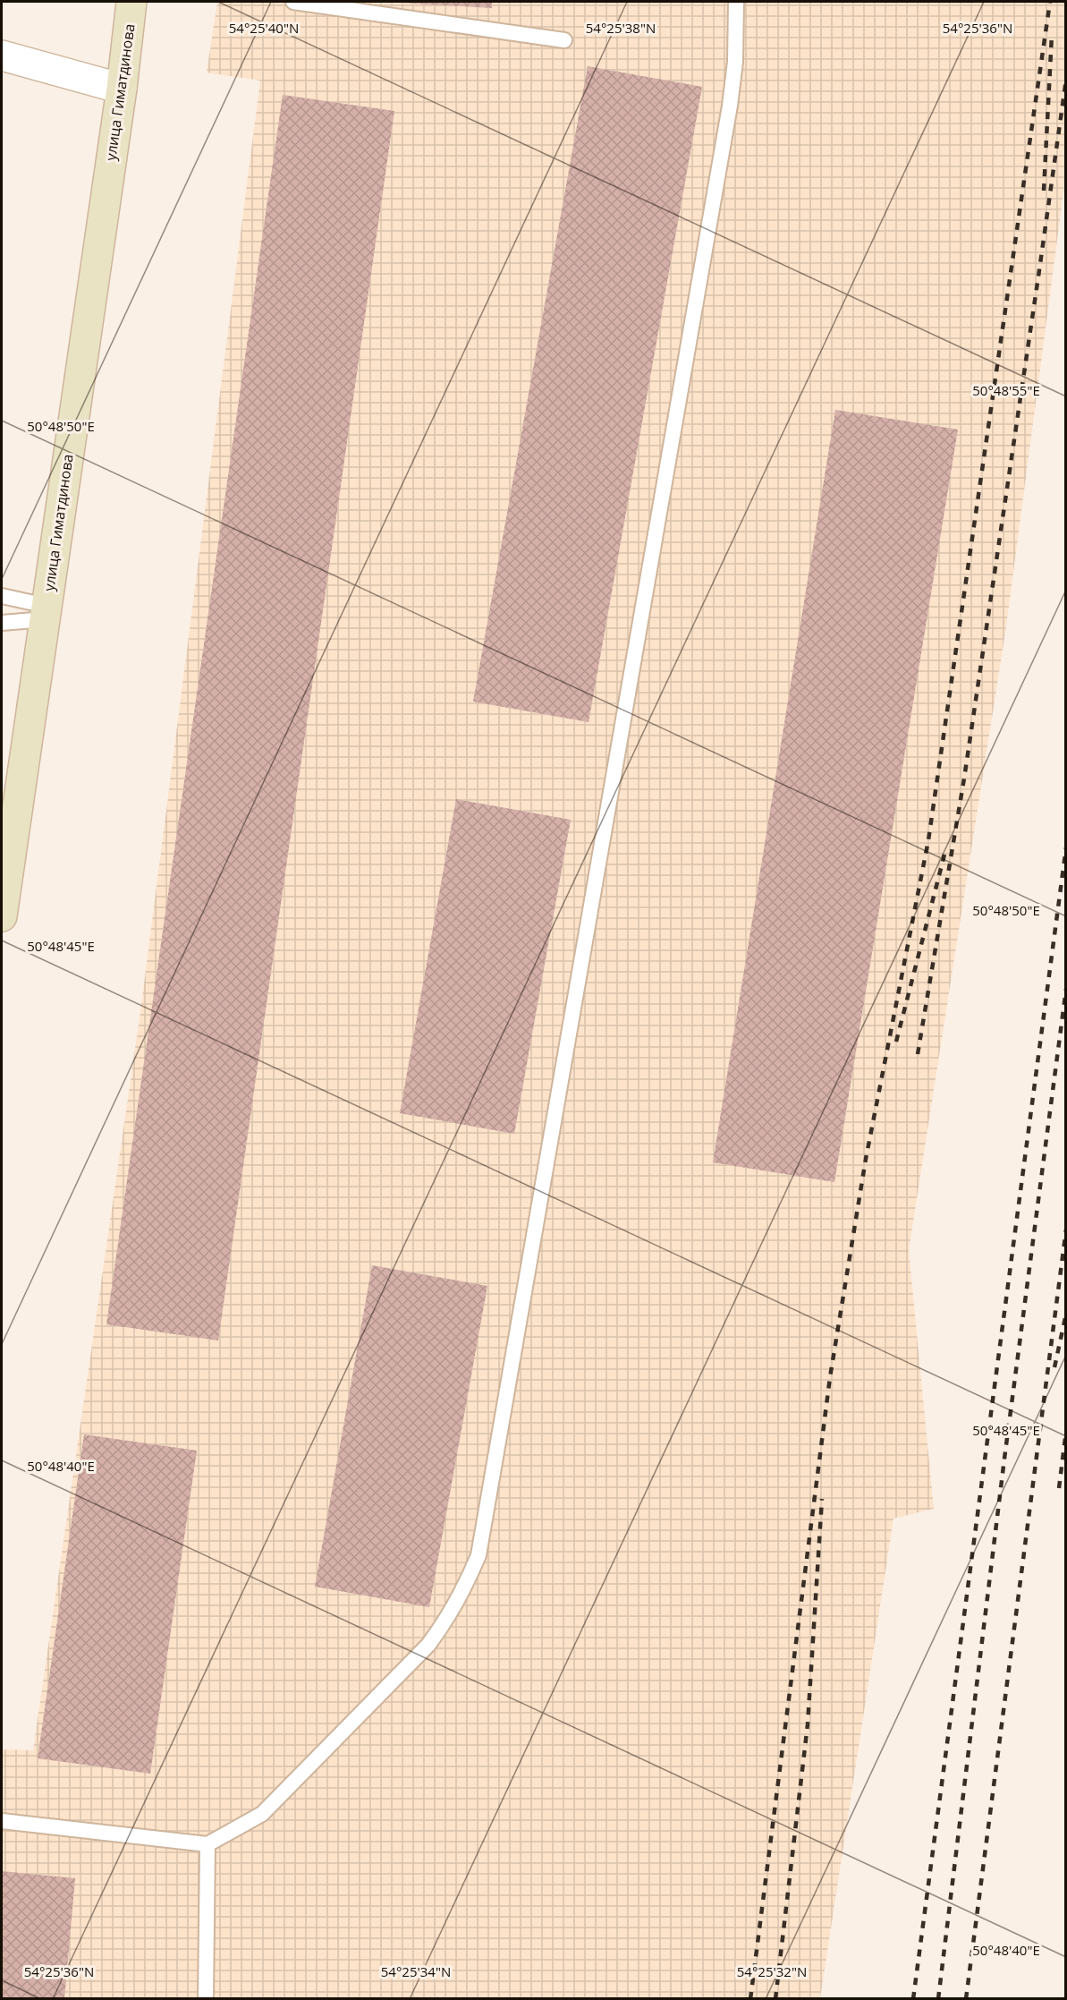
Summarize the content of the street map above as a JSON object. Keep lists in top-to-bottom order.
{
  "streets": {
    "main road": ["улица Гиматдинова"]
  },
  "coordinates": [
    "54°25'40\"N",
    "54°25'38\"N",
    "54°25'36\"N",
    "50°48'55\"E",
    "50°48'50\"E",
    "50°48'45\"E",
    "50°48'40\"E",
    "54°25'34\"N",
    "54°25'32\"N"
  ]
}
